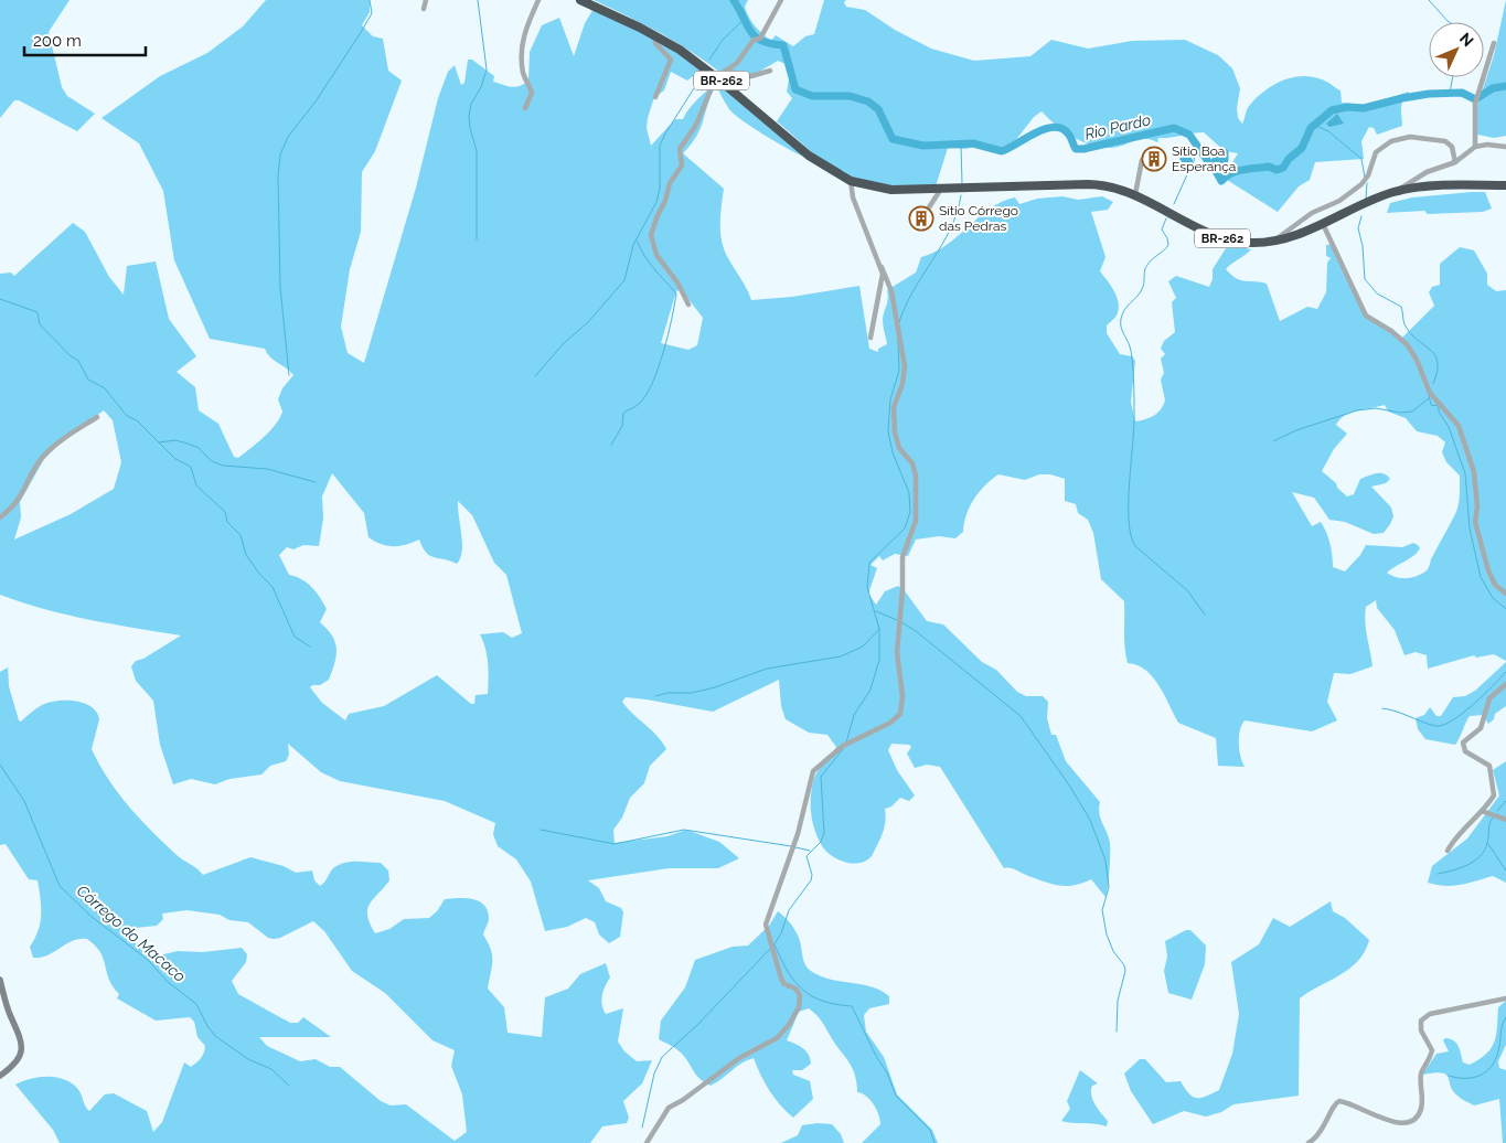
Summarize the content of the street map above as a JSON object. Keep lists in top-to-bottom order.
{
  "streets": {
    "highway": ["BR-262"]
  },
  "water": ["Rio Pardo", "Córrego do Macaco"],
  "places": {
    "building": ["Sítio Boa Esperança", "Sítio Córrego das Pedras"]
  },
  "scale_bar": "200 m",
  "north": "top right"
}
